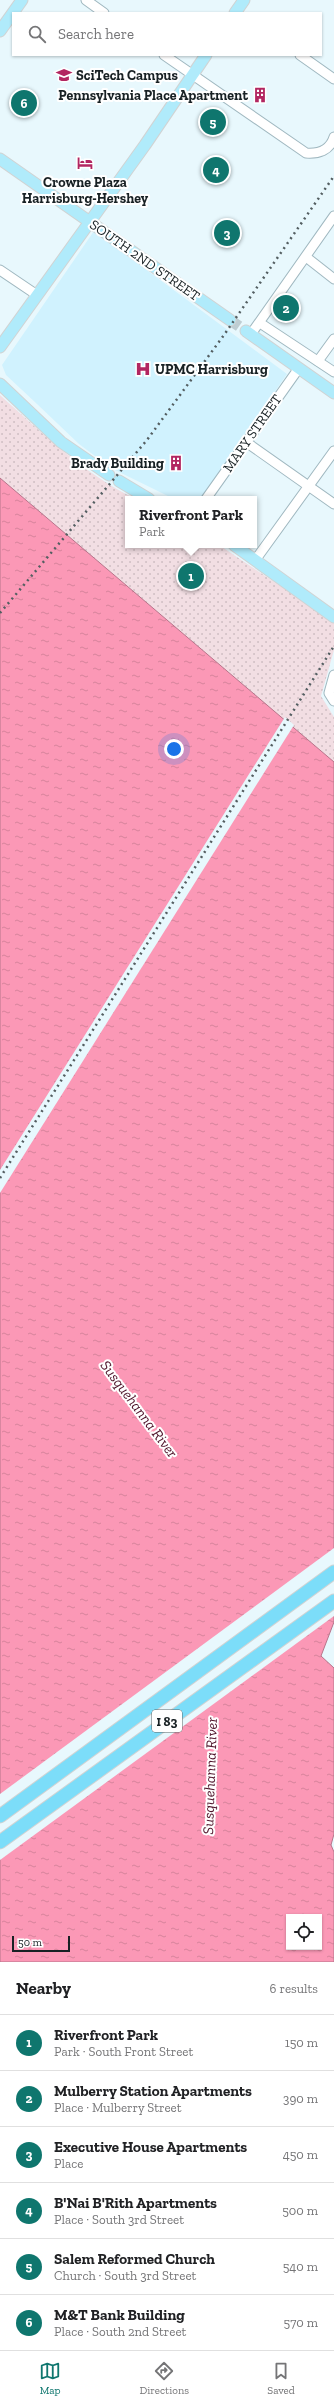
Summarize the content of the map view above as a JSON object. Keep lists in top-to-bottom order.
{
  "streets": {
    "highway": ["I 83"],
    "main road": ["SOUTH 2ND STREET"],
    "street": ["MARY STREET"]
  },
  "water": ["Susquehanna River"],
  "places": {
    "school or university": ["SciTech Campus"],
    "building": ["Pennsylvania Place Apartment", "Brady Building"],
    "hotel": ["Crowne Plaza Harrisburg-Hershey"],
    "hospital": ["UPMC Harrisburg"]
  },
  "scale_bar": "50 m",
  "page": {
    "search": "Search here",
    "pins": [
      "6",
      "5",
      "4",
      "3",
      "2",
      "1"
    ],
    "popup": ["Riverfront Park", "Park"],
    "scale": "50 m",
    "heading": ["Nearby", "6 results"],
    "list": [
      {
        "mark": "1",
        "name": "Riverfront Park",
        "note": "Park · South Front Street",
        "value": "150 m"
      },
      {
        "mark": "2",
        "name": "Mulberry Station Apartments",
        "note": "Place · Mulberry Street",
        "value": "390 m"
      },
      {
        "mark": "3",
        "name": "Executive House Apartments",
        "note": "Place",
        "value": "450 m"
      },
      {
        "mark": "4",
        "name": "B'Nai B'Rith Apartments",
        "note": "Place · South 3rd Street",
        "value": "500 m"
      },
      {
        "mark": "5",
        "name": "Salem Reformed Church",
        "note": "Church · South 3rd Street",
        "value": "540 m"
      },
      {
        "mark": "6",
        "name": "M&T Bank Building",
        "note": "Place · South 2nd Street",
        "value": "570 m"
      }
    ],
    "nav": ["Map", "Directions", "Saved"]
  }
}
